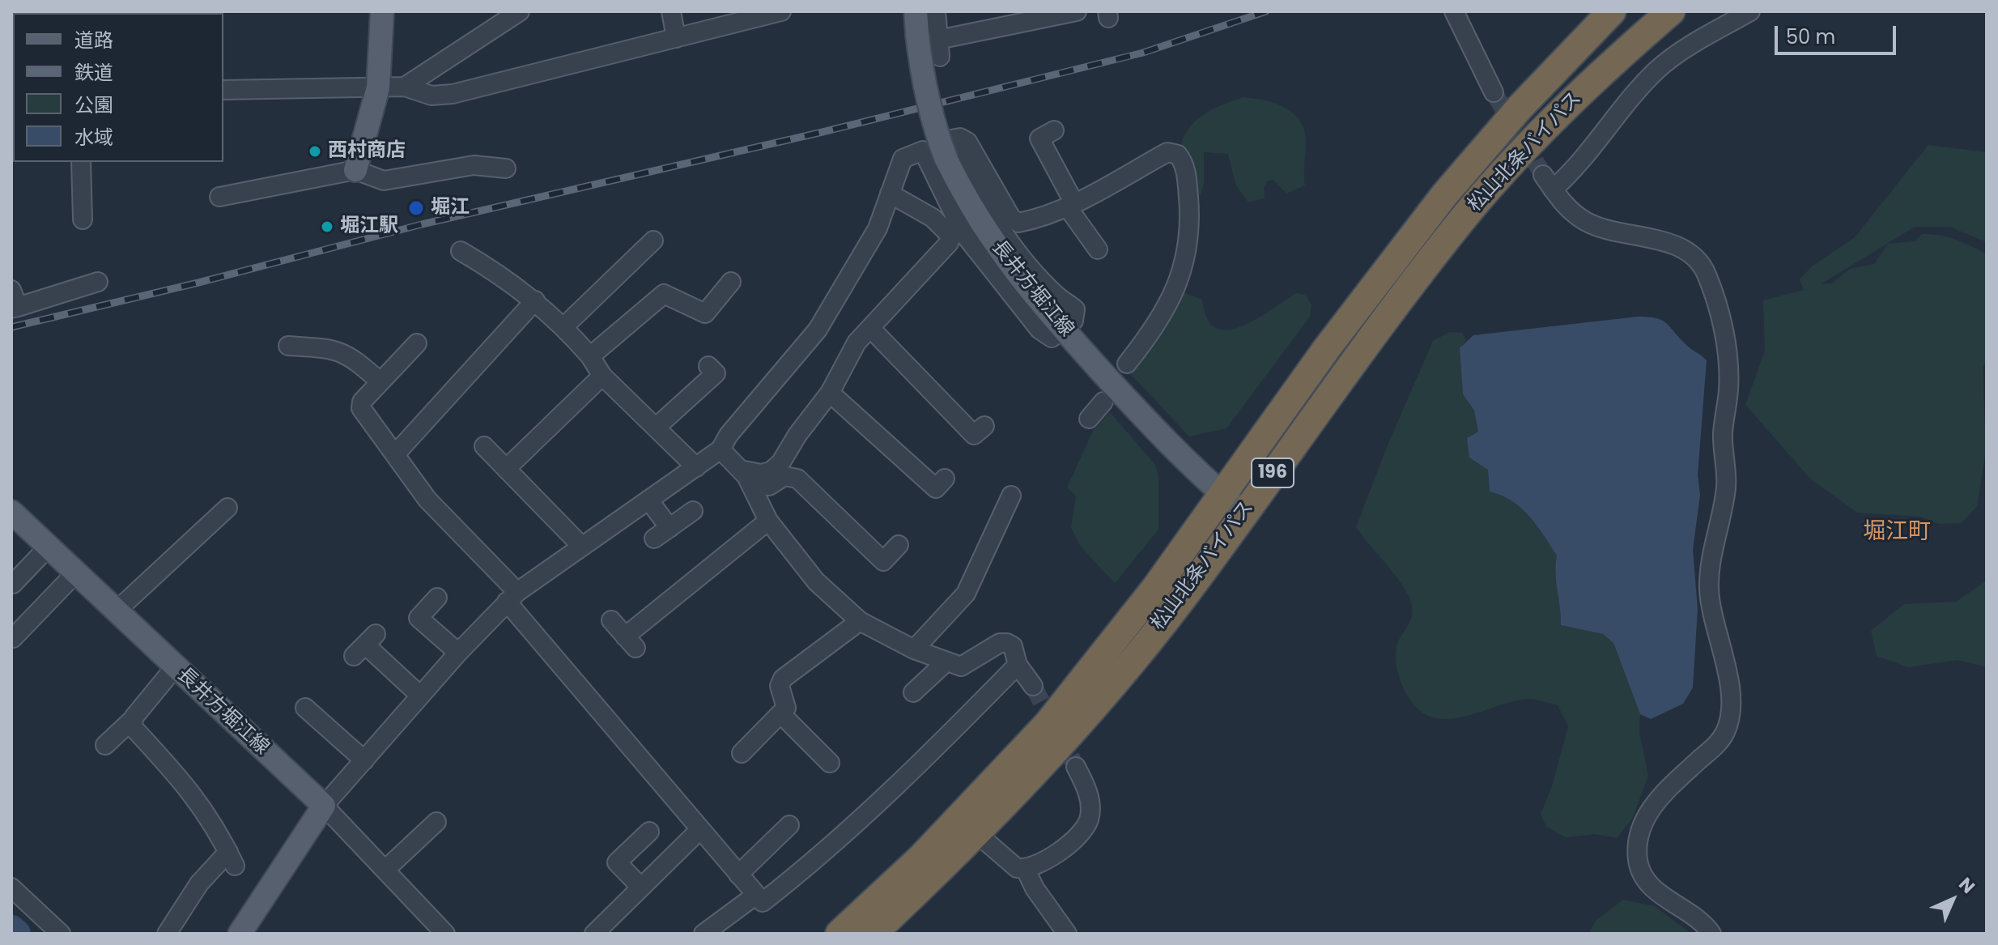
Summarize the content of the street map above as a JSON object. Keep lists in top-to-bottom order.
{
  "streets": {
    "highway": ["松山北条バイパス", "196"],
    "main road": ["長井方堀江線"]
  },
  "crossings": [
    ["松山北条バイパス", "長井方堀江線"]
  ],
  "districts": ["堀江町"],
  "places": ["西村商店", "堀江", "堀江駅"],
  "legend": [
    "道路",
    "鉄道",
    "公園",
    "水域"
  ],
  "scale_bar": "50 m",
  "north": "top right"
}
